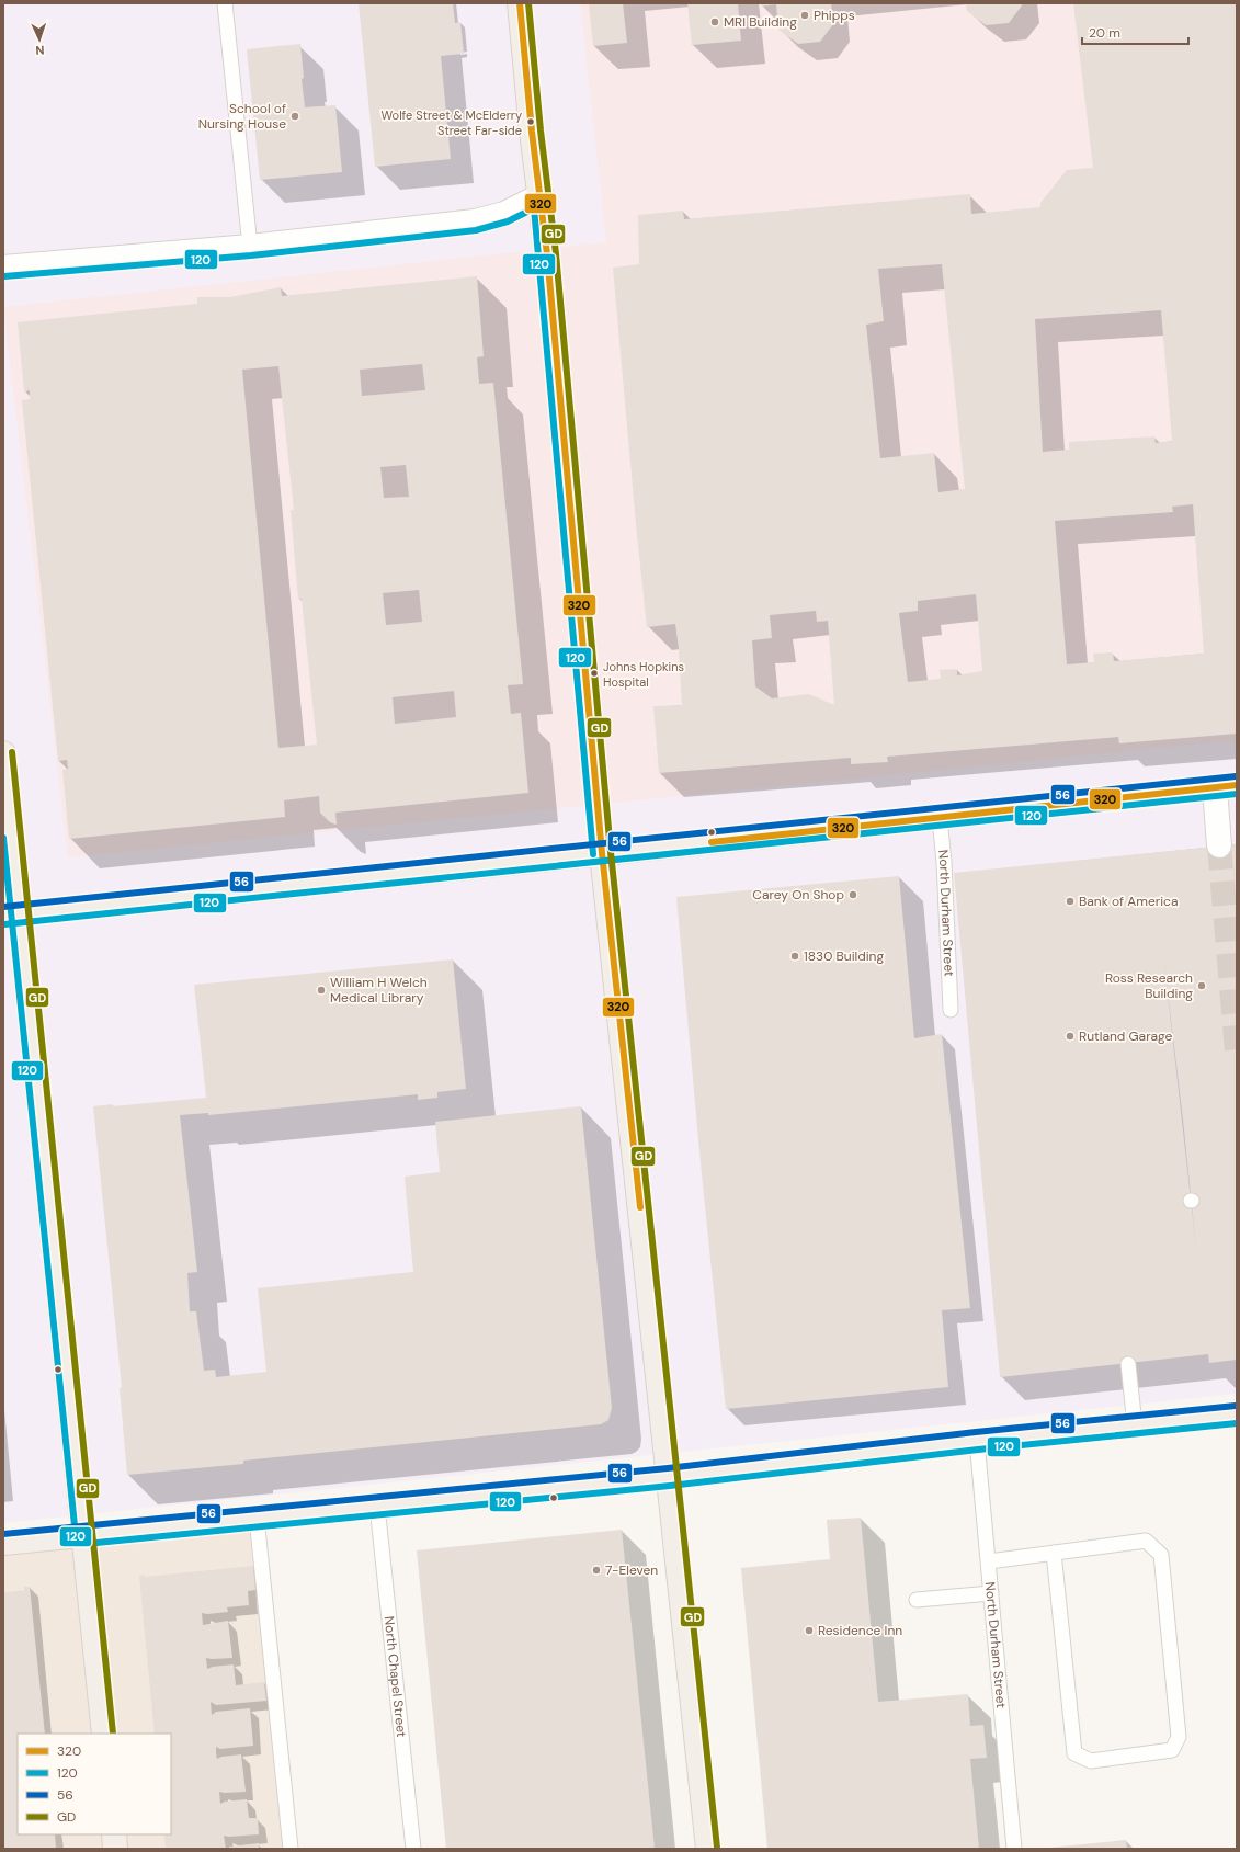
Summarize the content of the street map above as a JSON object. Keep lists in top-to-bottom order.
{
  "streets": {
    "lane": ["North Durham Street", "North Chapel Street"]
  },
  "places": [
    "Phipps",
    "MRI Building",
    "School of Nursing House",
    "Wolfe Street & McElderry Street Far-side",
    "Johns Hopkins Hospital",
    "Carey On Shop",
    "Bank of America",
    "1830 Building",
    "Ross Research Building",
    "William H Welch Medical Library",
    "Rutland Garage",
    "7-Eleven",
    "Residence Inn"
  ],
  "lines": [
    "transit line 320",
    "transit line GD",
    "transit line 120",
    "transit line 56"
  ],
  "legend": [
    "320",
    "120",
    "56",
    "GD"
  ],
  "scale_bar": "20 m",
  "north": "bottom"
}
